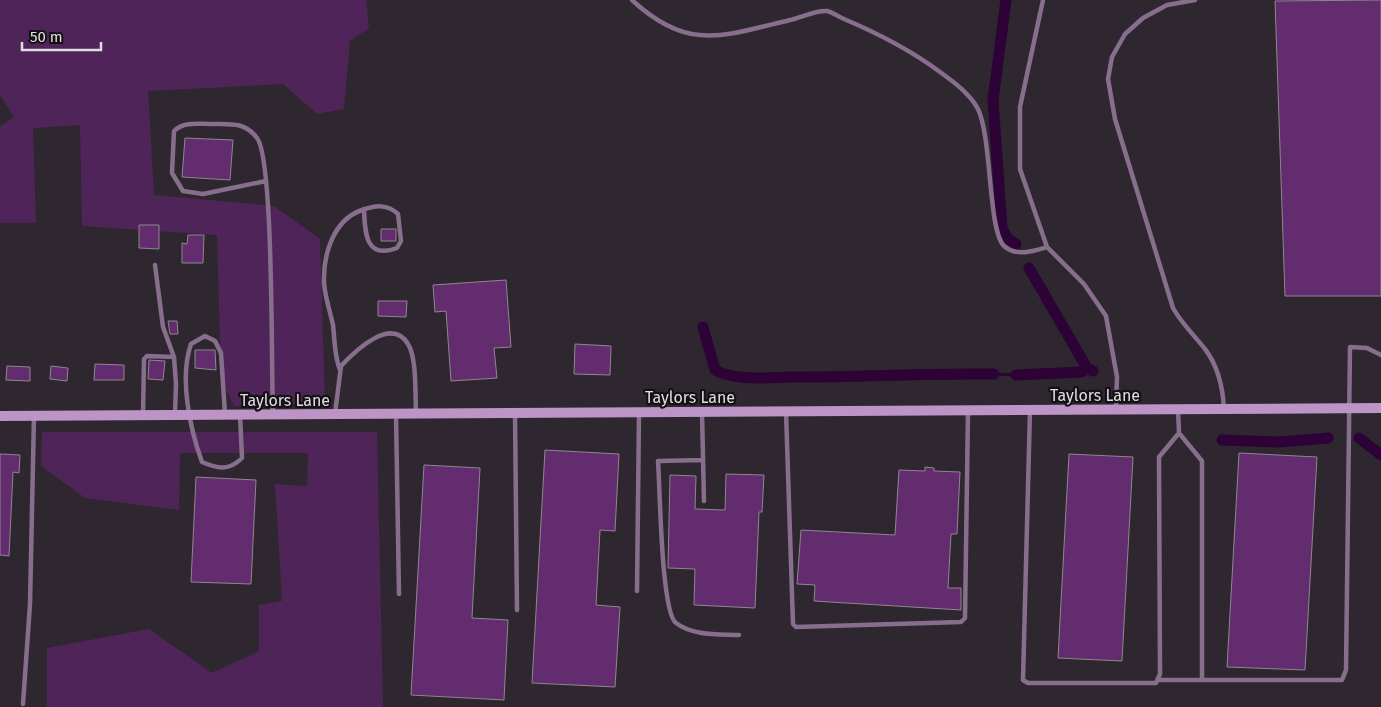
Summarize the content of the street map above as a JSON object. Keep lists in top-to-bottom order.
{
  "streets": {
    "street": ["Taylors Lane"]
  },
  "scale_bar": "50 m"
}
